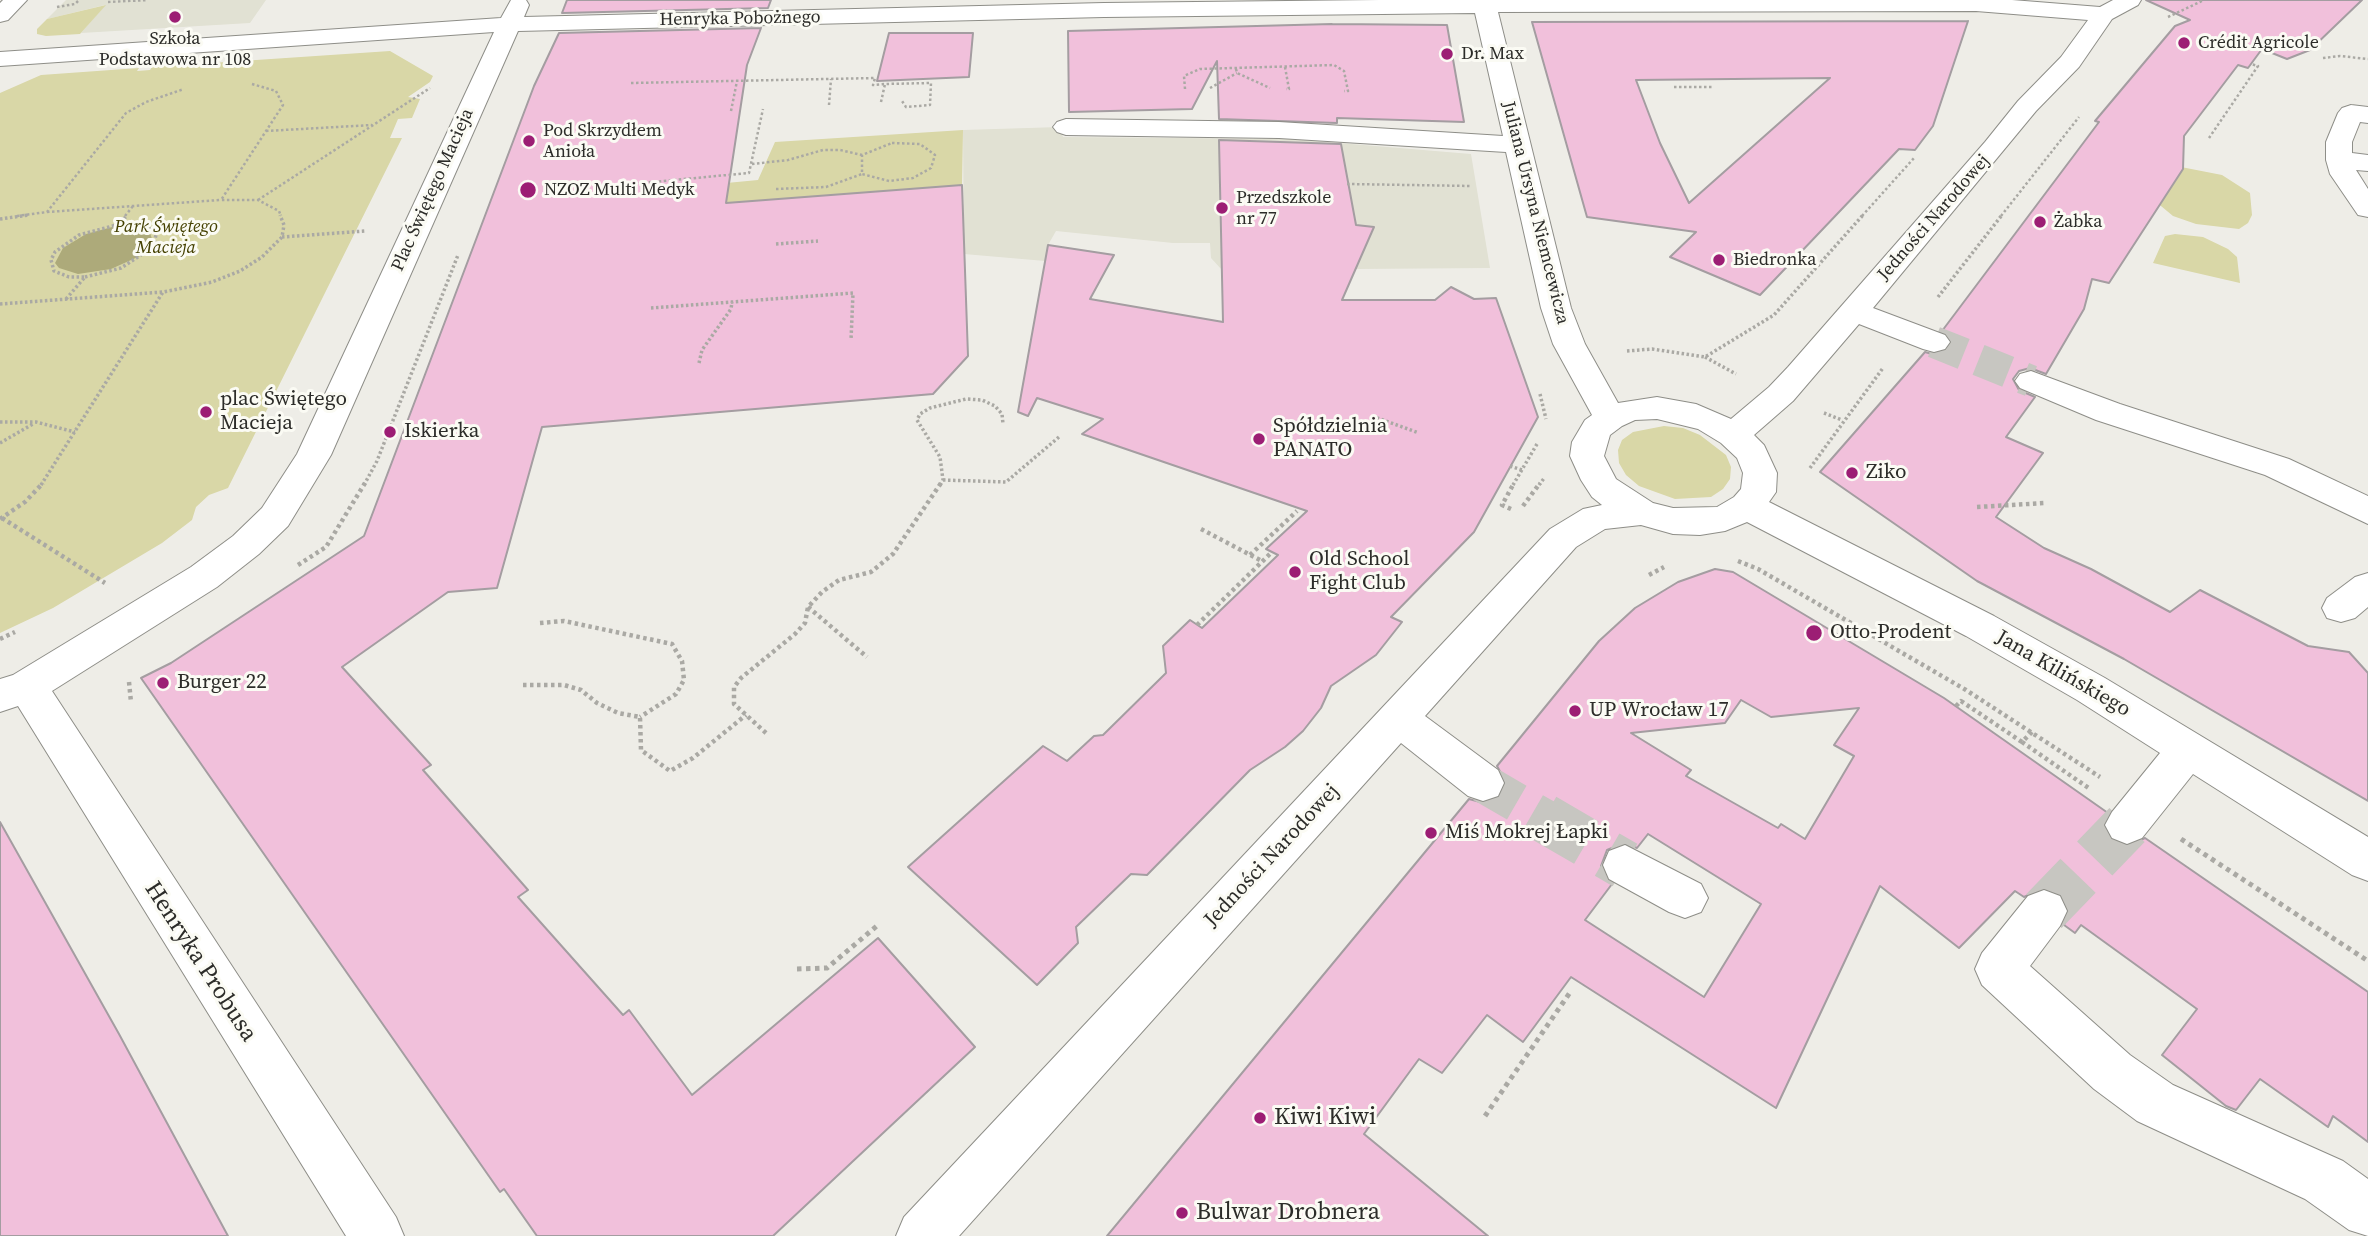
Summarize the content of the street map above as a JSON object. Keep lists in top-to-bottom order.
{
  "streets": {
    "street": [
      "Henryka Pobożnego",
      "Plac Świętego Macieja",
      "Juliana Ursyna Niemcewicza",
      "Jedności Narodowej",
      "Jana Kilińskiego",
      "Henryka Probusa"
    ]
  },
  "crossings": [
    ["Henryka Pobożnego", "Plac Świętego Macieja"],
    ["Henryka Pobożnego", "Juliana Ursyna Niemcewicza"],
    ["Henryka Pobożnego", "Jedności Narodowej"],
    ["Plac Świętego Macieja", "Henryka Probusa"],
    ["Juliana Ursyna Niemcewicza", "Jedności Narodowej"],
    ["Juliana Ursyna Niemcewicza", "Jana Kilińskiego"],
    ["Jedności Narodowej", "Jana Kilińskiego"]
  ],
  "parks": ["Park Świętego Macieja"],
  "places": [
    "Szkoła Podstawowa nr 108",
    "Crédit Agricole",
    "Dr. Max",
    "Pod Skrzydłem Anioła",
    "NZOZ Multi Medyk",
    "Przedszkole nr 77",
    "Żabka",
    "Biedronka",
    "plac Świętego Macieja",
    "Iskierka",
    "Spółdzielnia PANATO",
    "Ziko",
    "Old School Fight Club",
    "Otto-Prodent",
    "Burger 22",
    "UP Wrocław 17",
    "Miś Mokrej Łapki",
    "Kiwi Kiwi",
    "Bulwar Drobnera"
  ]
}
